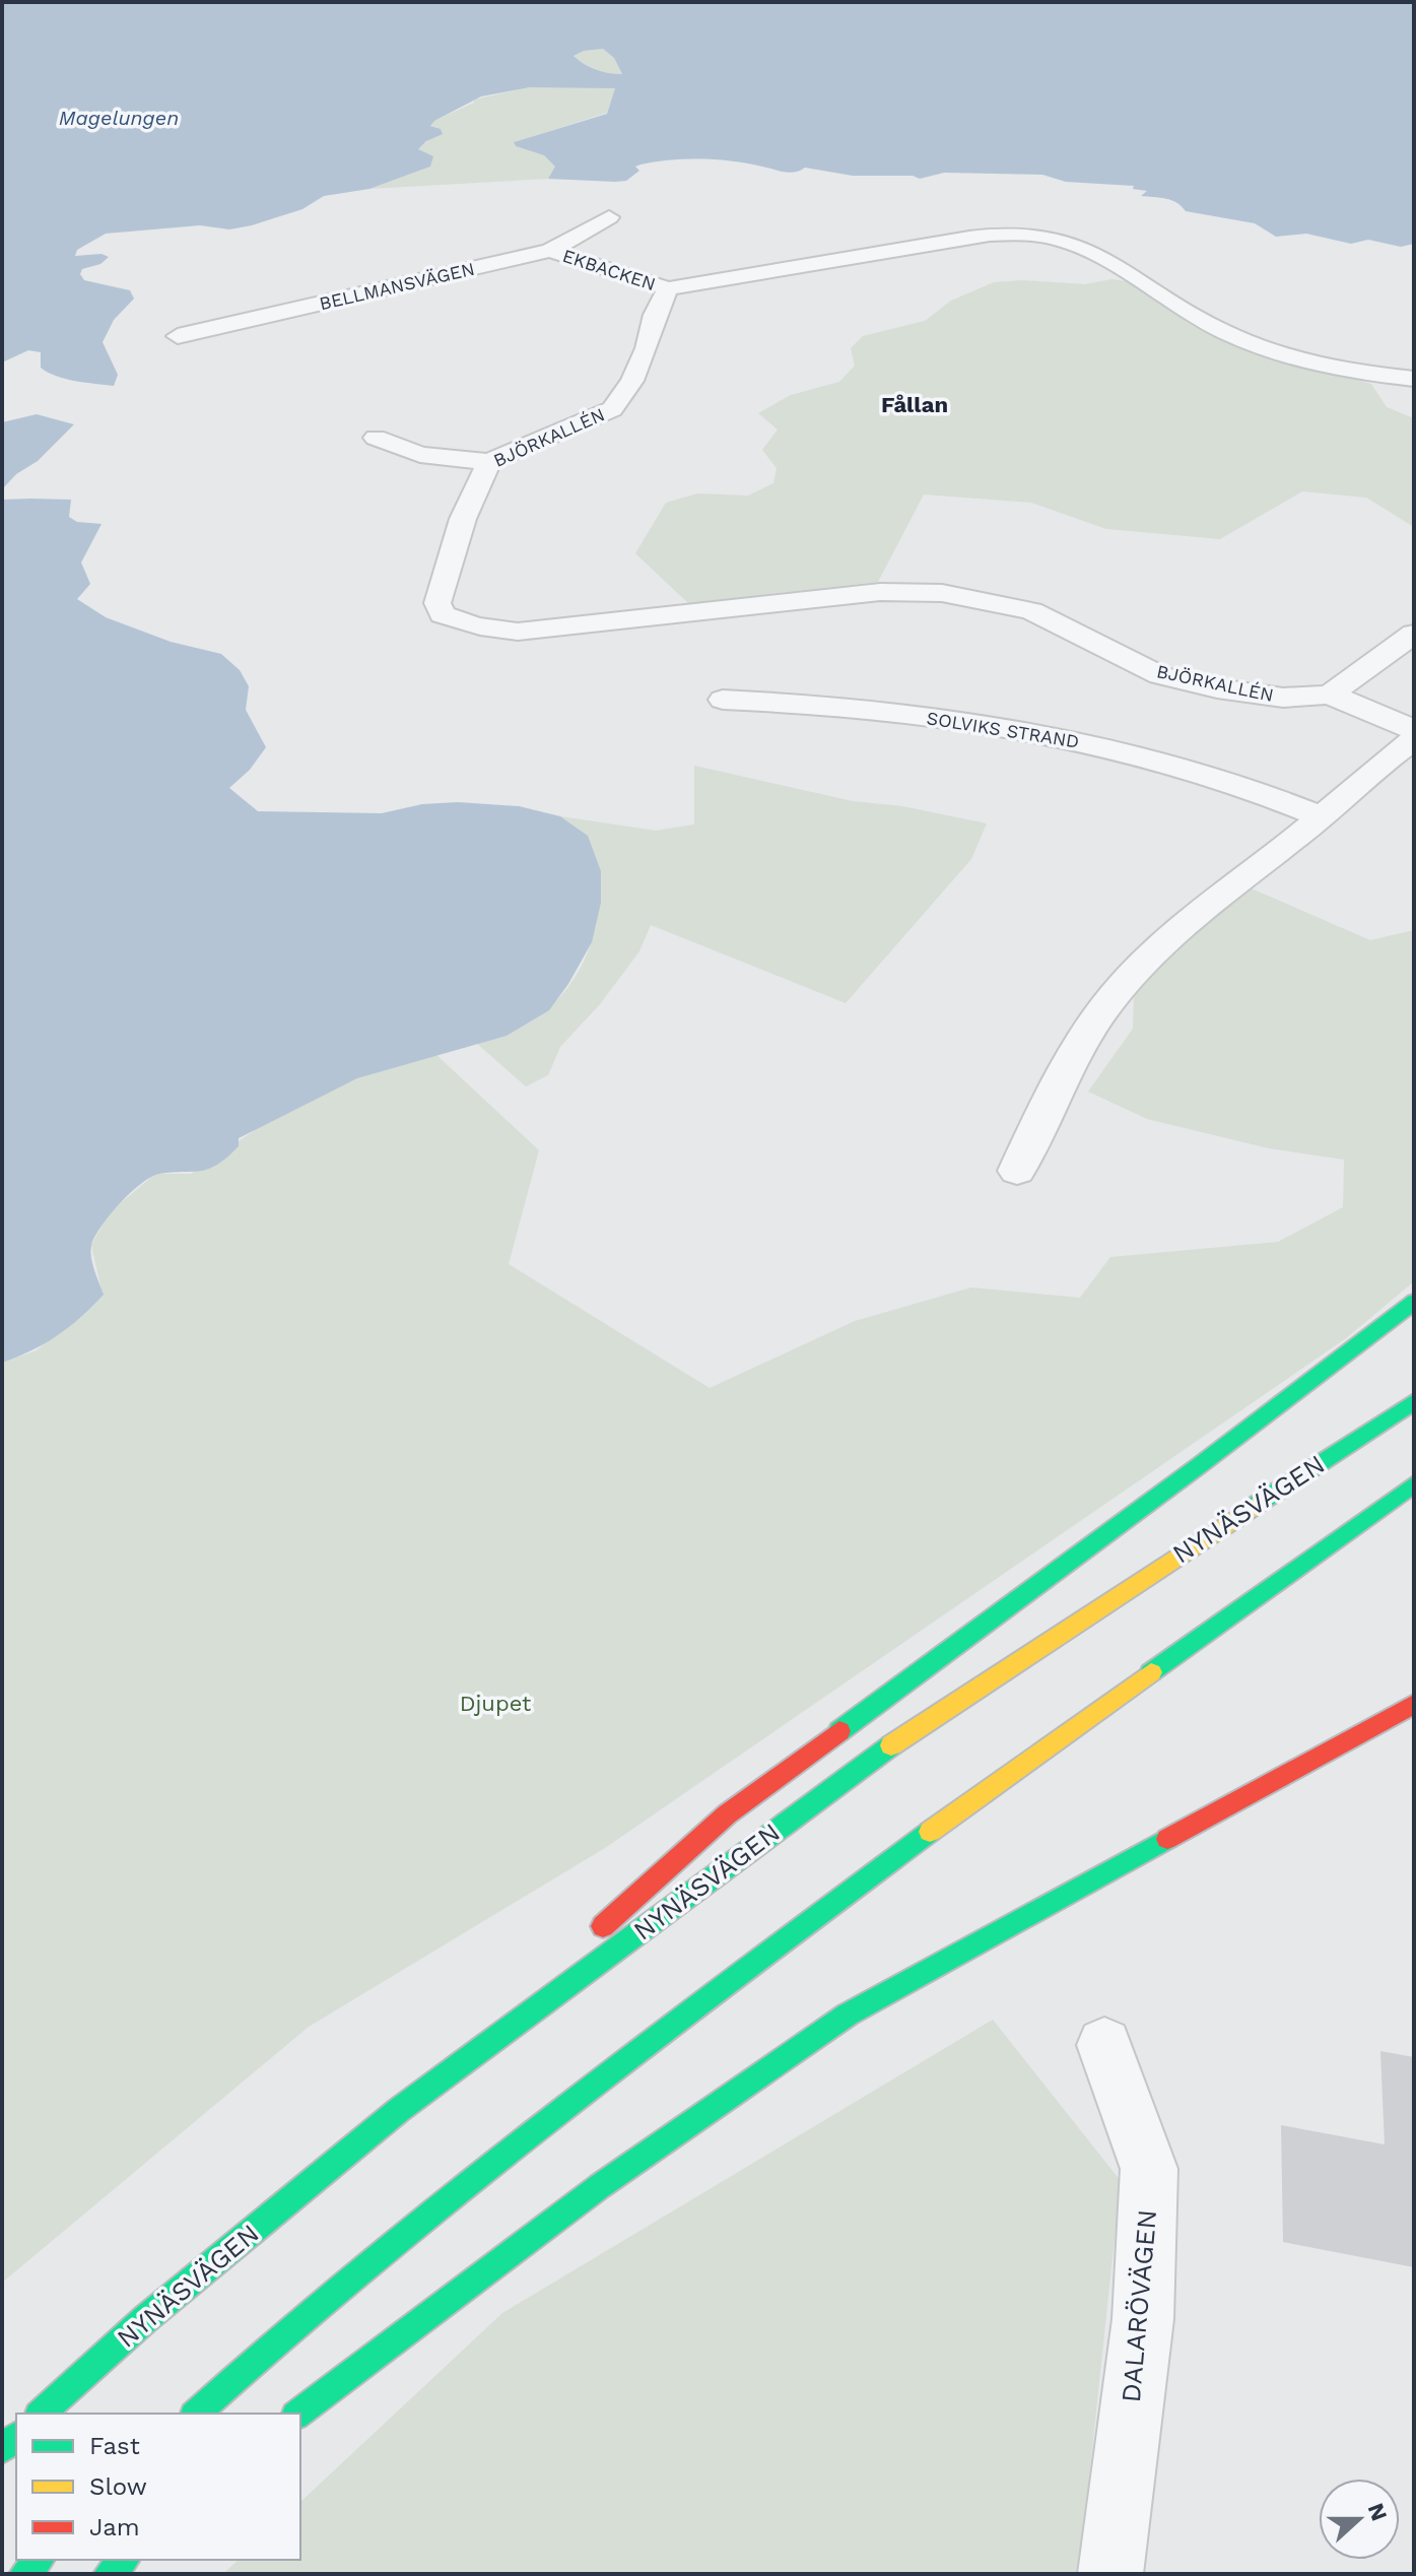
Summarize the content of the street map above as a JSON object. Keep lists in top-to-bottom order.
{
  "streets": {
    "highway": ["NYNÄSVÄGEN"],
    "street": [
      "EKBACKEN",
      "BELLMANSVÄGEN",
      "BJÖRKALLÉN",
      "SOLVIKS STRAND",
      "DALARÖVÄGEN"
    ]
  },
  "crossings": [
    ["EKBACKEN", "BELLMANSVÄGEN"],
    ["EKBACKEN", "BJÖRKALLÉN"]
  ],
  "districts": ["Fållan"],
  "water": ["Magelungen"],
  "parks": ["Djupet"],
  "legend": ["Fast", "Slow", "Jam"],
  "north": "right"
}
